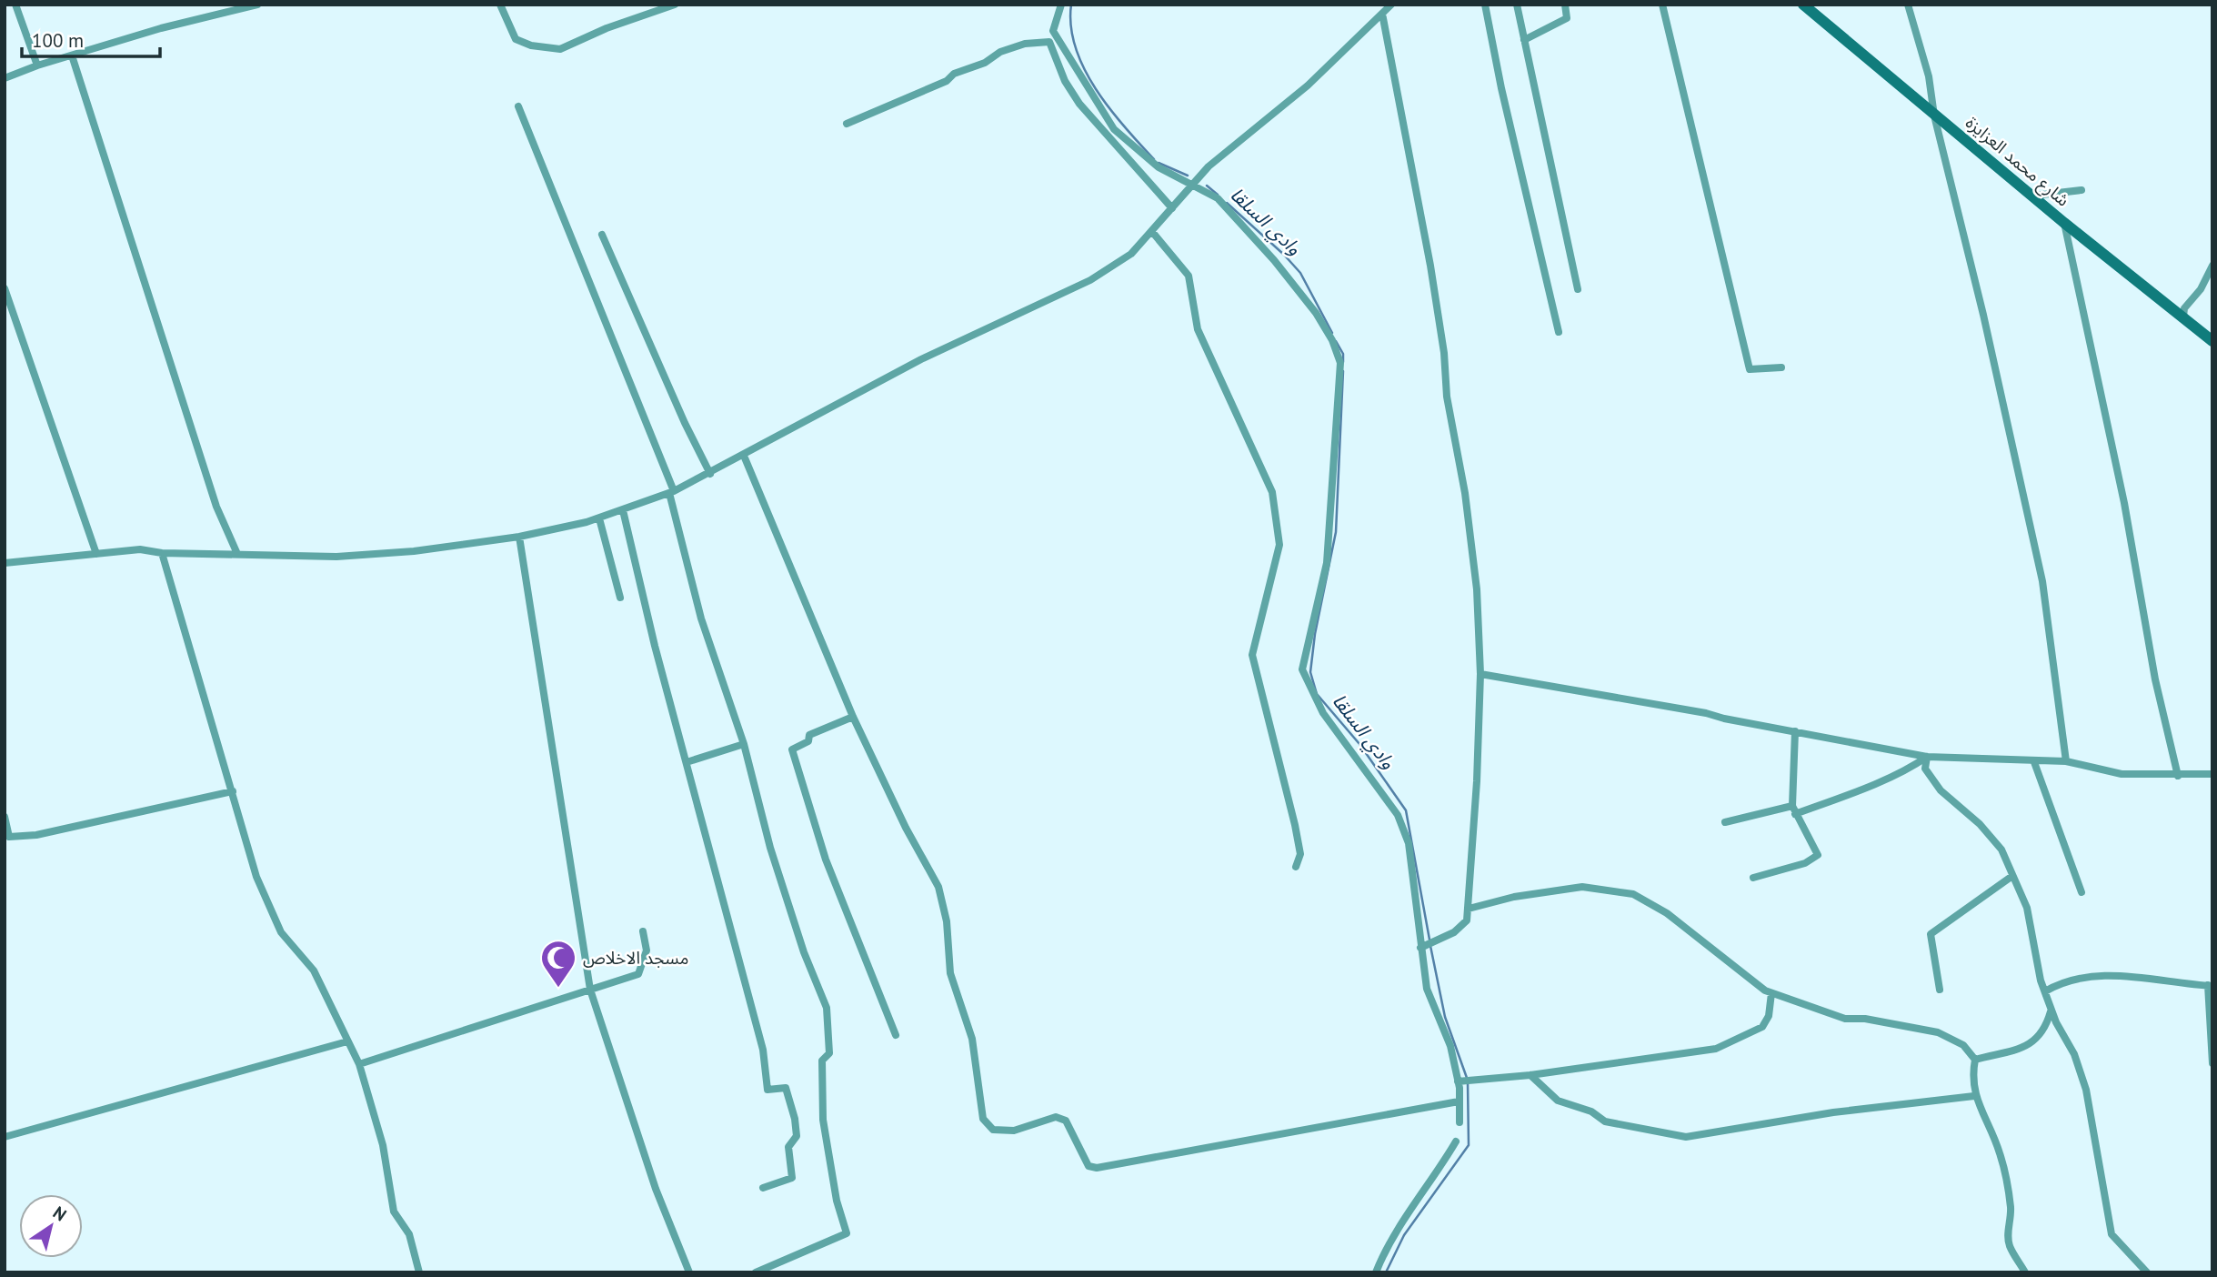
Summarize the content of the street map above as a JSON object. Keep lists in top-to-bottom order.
{
  "streets": {
    "main road": ["شارع محمد العزايزة"]
  },
  "water": ["وادي السلقا"],
  "places": {
    "mosque": ["مسجد الاخلاص"]
  },
  "scale_bar": "100 m",
  "north": "top right"
}
